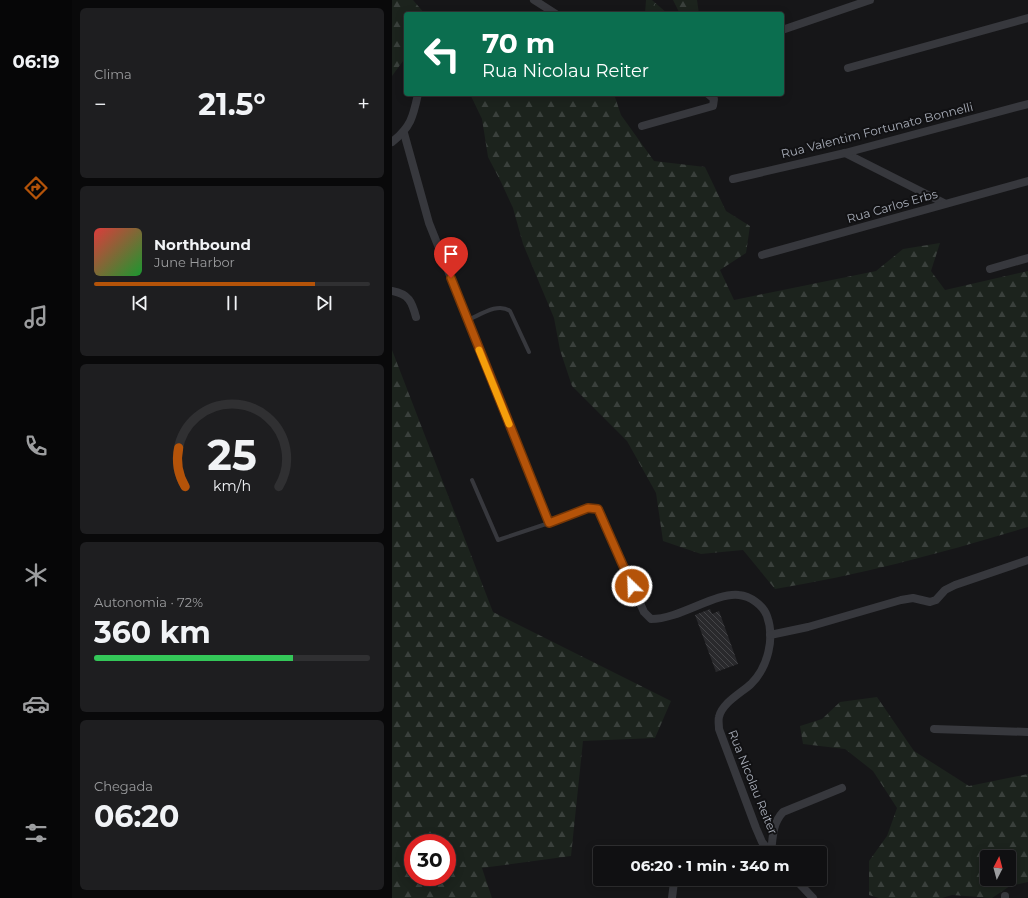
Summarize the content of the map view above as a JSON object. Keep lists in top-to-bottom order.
{
  "streets": {
    "street": ["Rua Valentim Fortunato Bonnelli", "Rua Carlos Erbs", "Rua Nicolau Reiter"]
  },
  "north": "top",
  "page": {
    "tabs": "06:19",
    "tile": [
      "Clima",
      ["Autonomia · 72%", "360 km"],
      ["Chegada", "06:20"]
    ],
    "turn": ["70 m", "Rua Nicolau Reiter"],
    "heat": ["−", "21.5°", "+"],
    "song": ["Northbound", "June Harbor"],
    "limit": "30",
    "trip": "06:20 · 1 min · 340 m",
    "gauge": ["25", "km/h"]
  }
}
